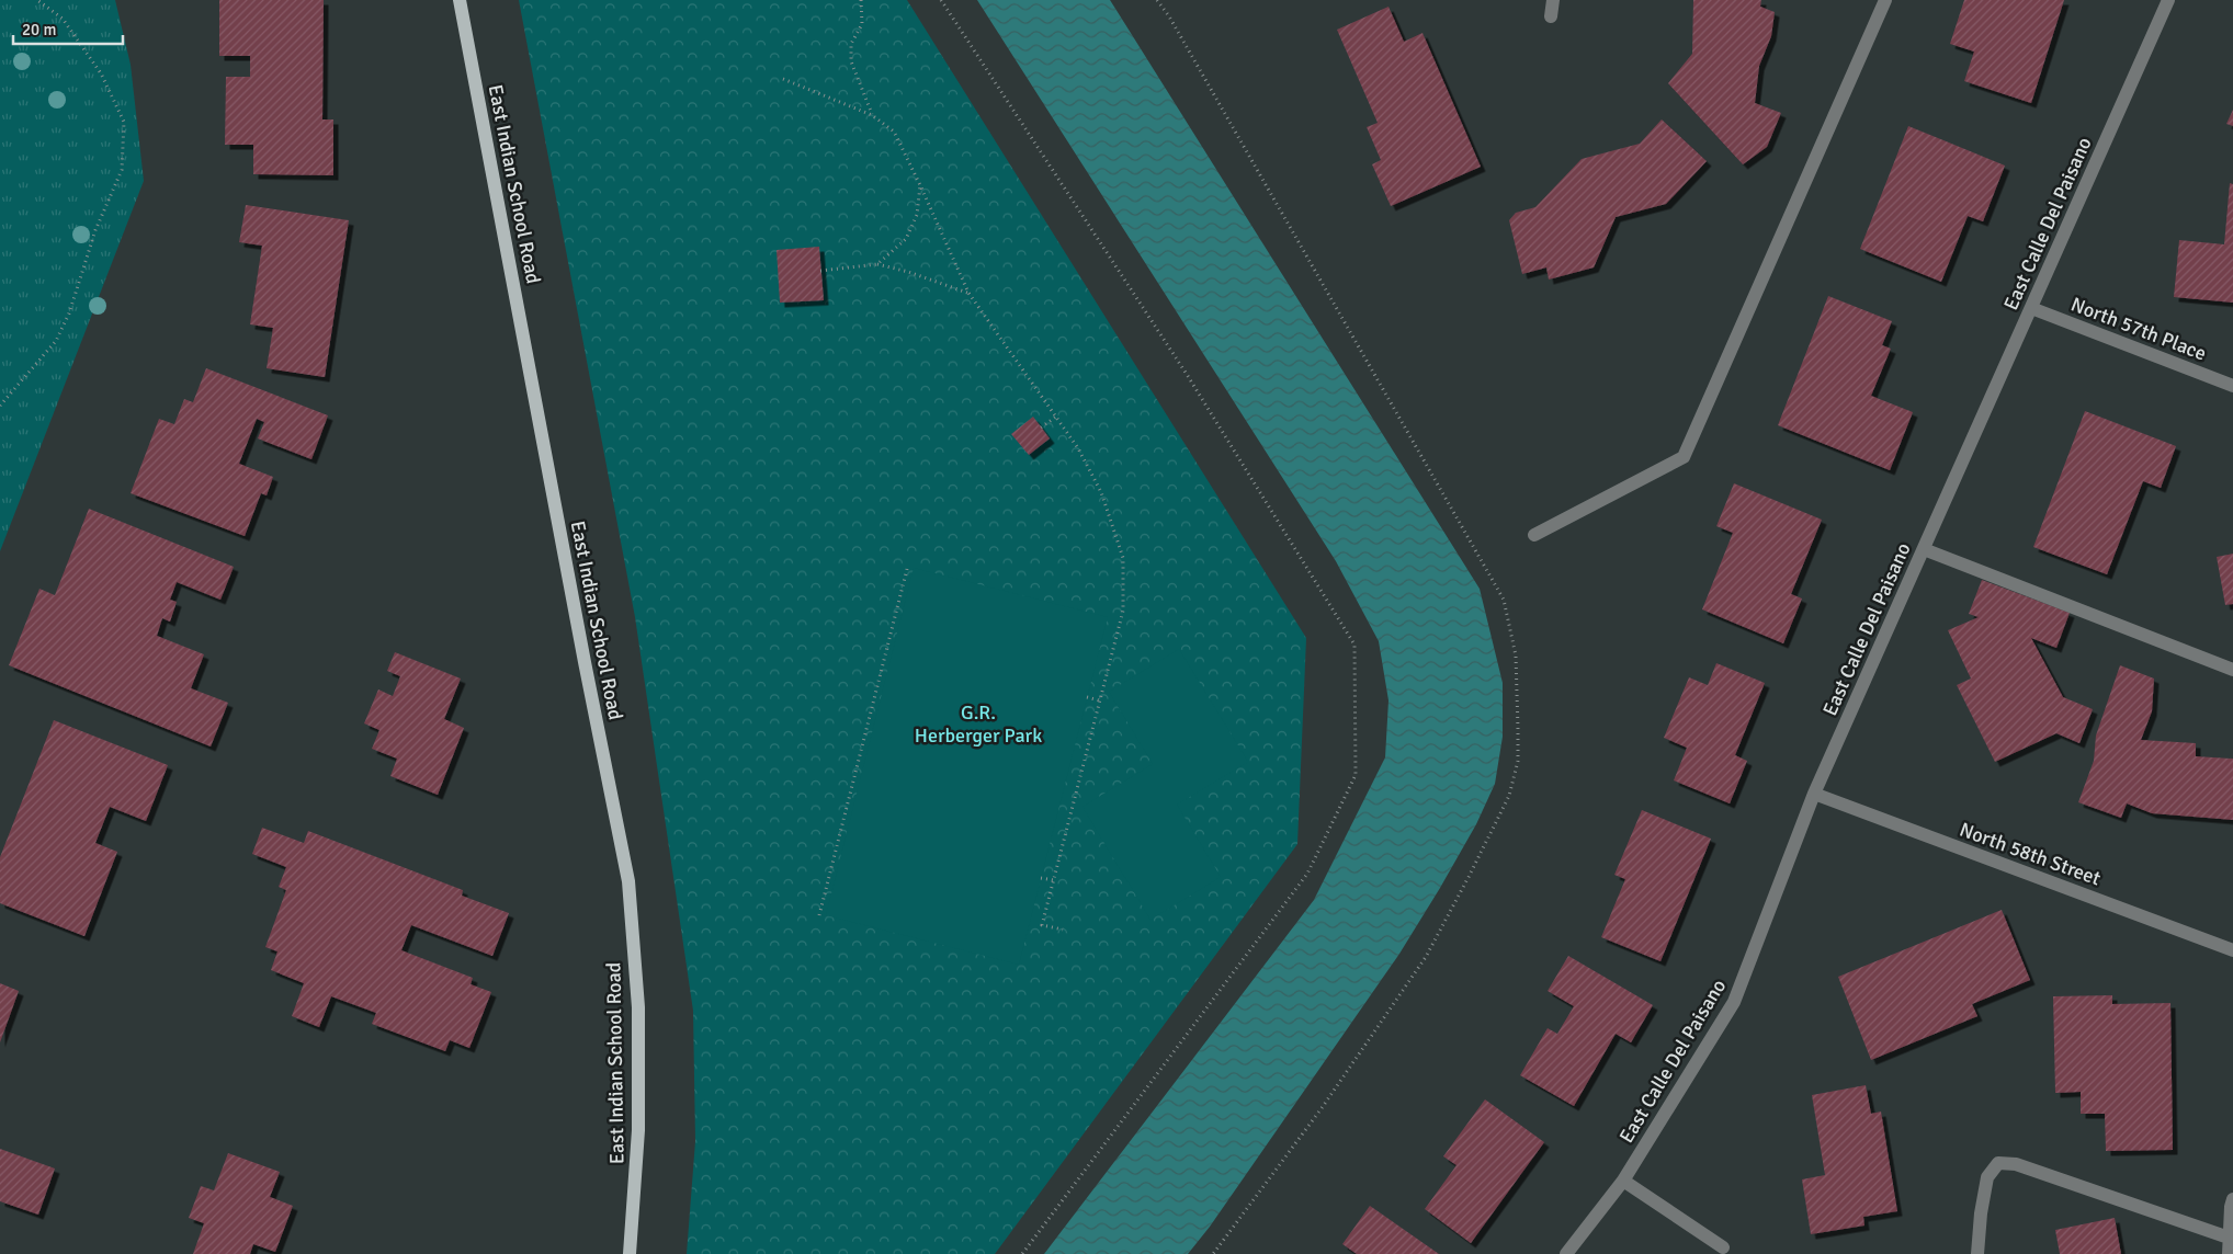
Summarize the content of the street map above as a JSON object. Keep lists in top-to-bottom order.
{
  "streets": {
    "main road": ["East Indian School Road"],
    "street": ["East Calle Del Paisano", "North 57th Place", "North 58th Street"]
  },
  "crossings": [
    ["East Calle Del Paisano", "North 57th Place"],
    ["East Calle Del Paisano", "North 58th Street"]
  ],
  "parks": ["G.R. Herberger Park"],
  "scale_bar": "20 m"
}
